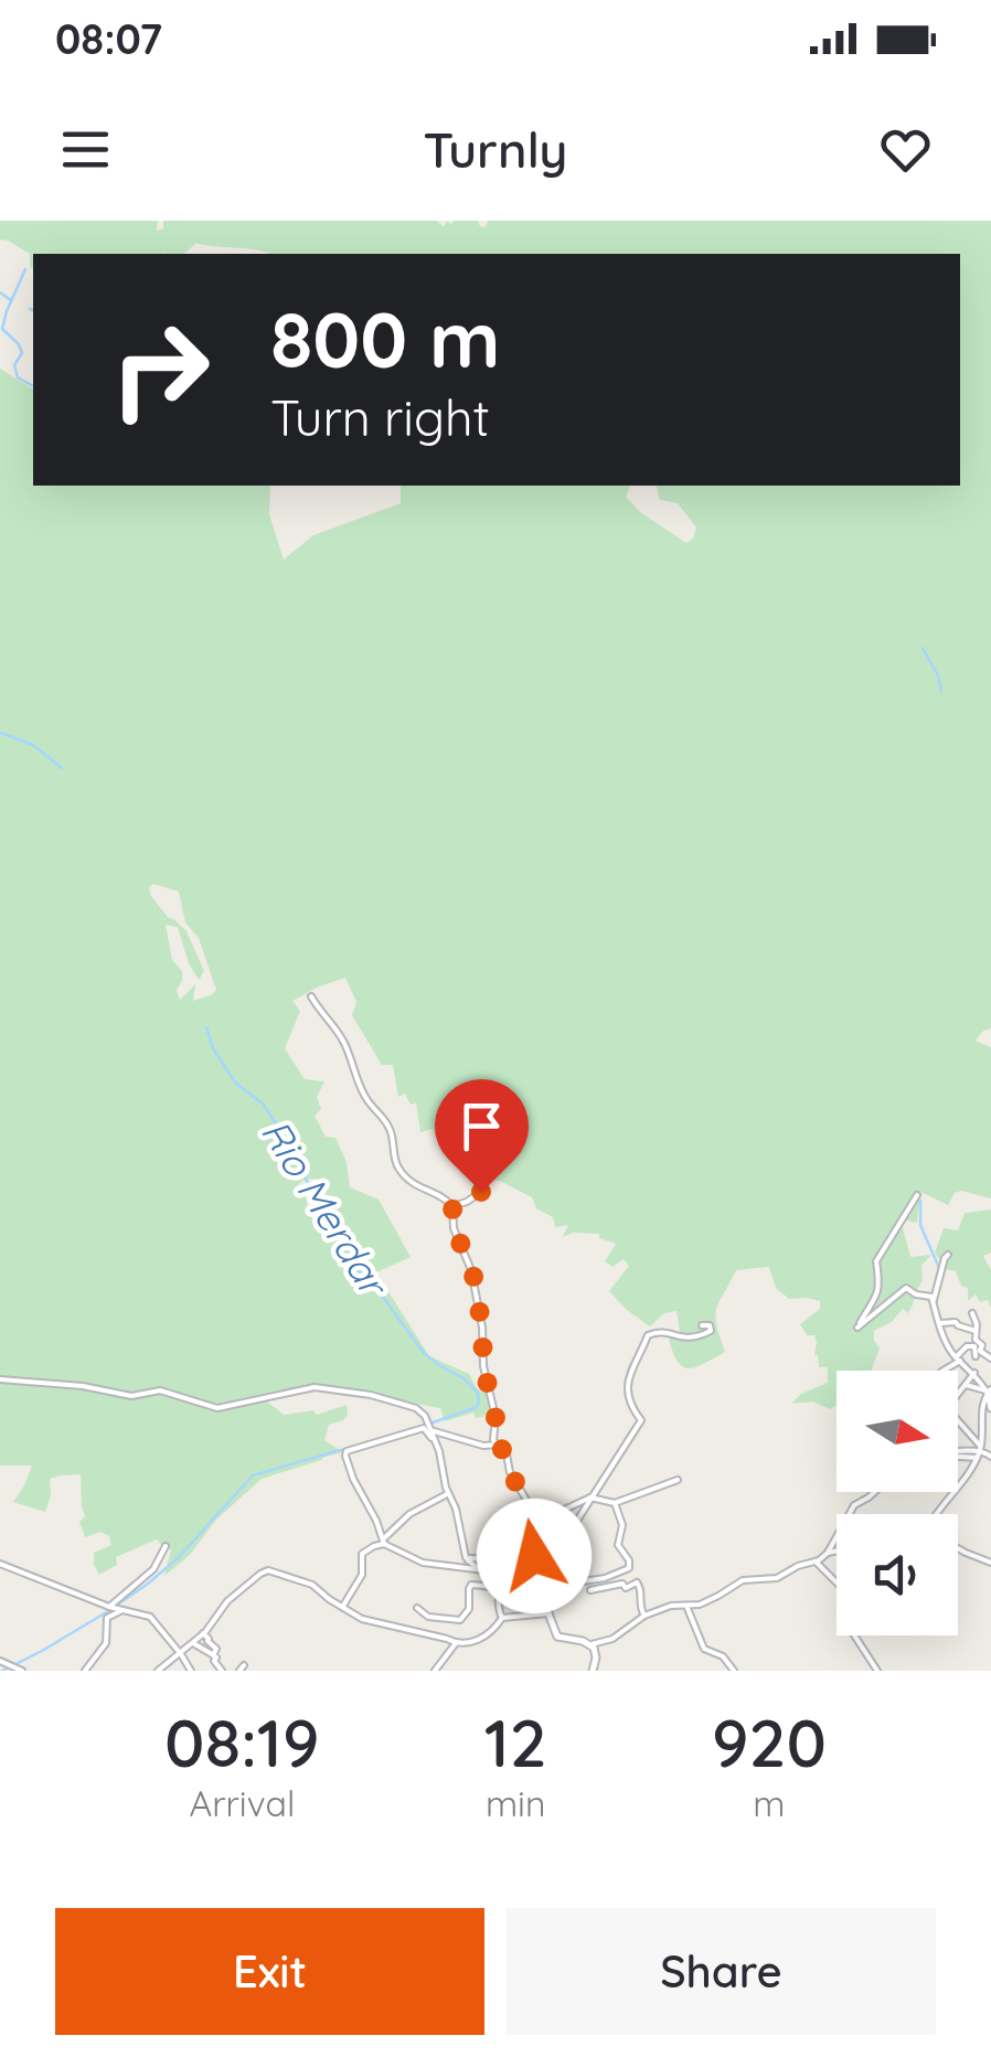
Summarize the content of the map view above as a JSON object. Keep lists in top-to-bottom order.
{
  "water": ["Rio Merdar"],
  "north": "right",
  "page": {
    "status": "08:07",
    "header": "Turnly",
    "turn": ["800 m", "Turn right"],
    "eta": [
      "08:19",
      "Arrival",
      "12",
      "min",
      "920",
      "m"
    ],
    "buttons": ["Exit", "Share"]
  }
}
